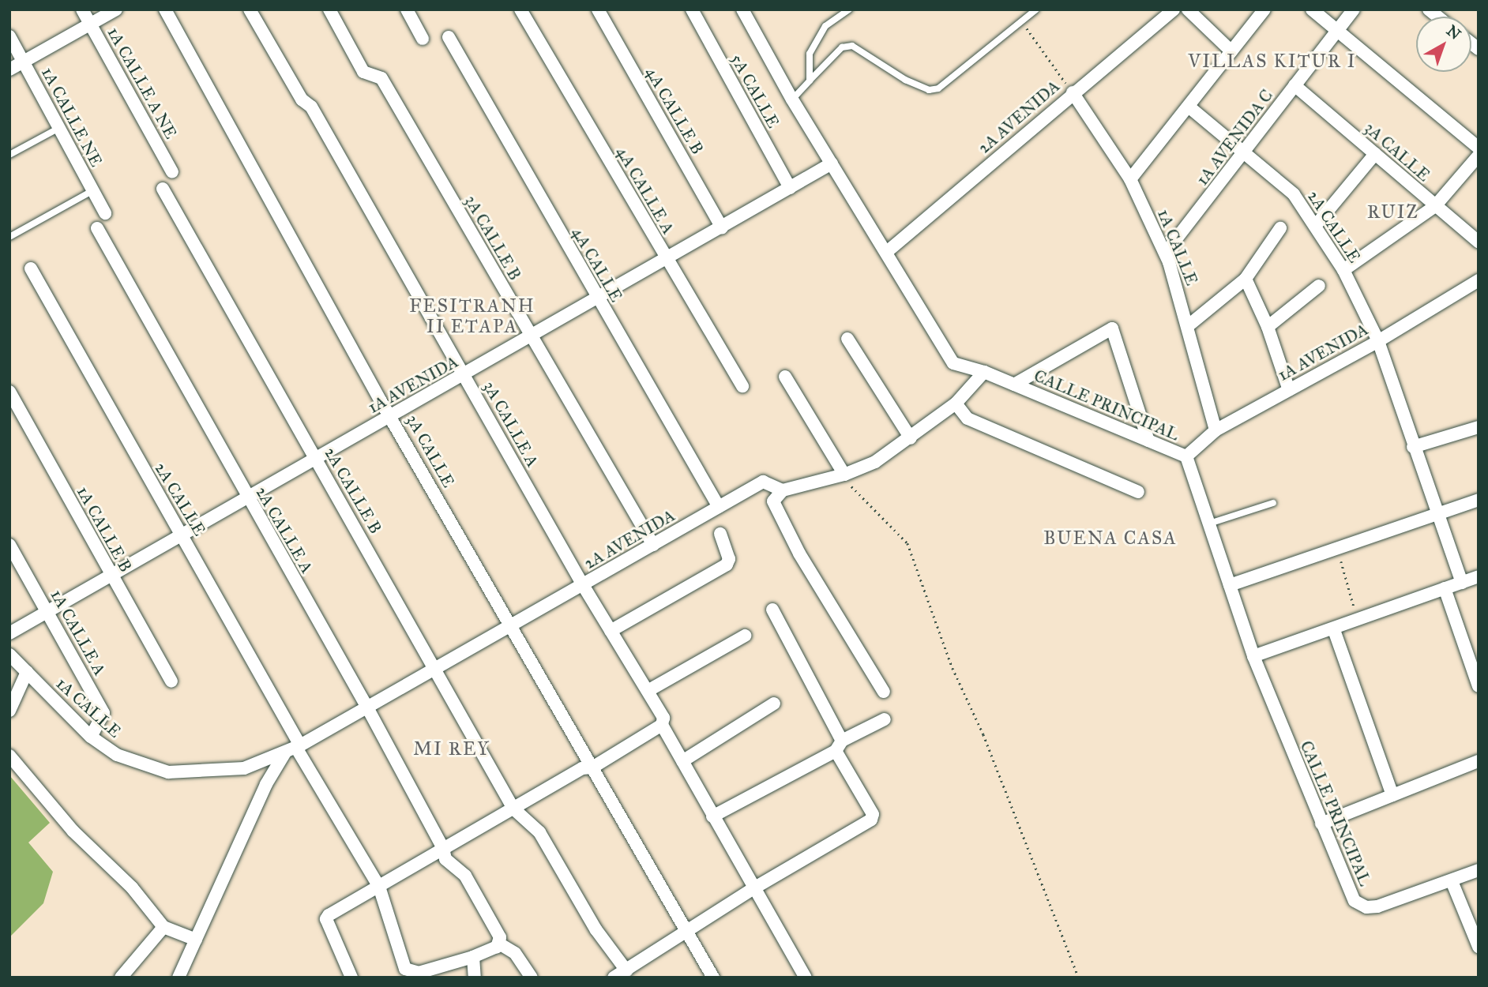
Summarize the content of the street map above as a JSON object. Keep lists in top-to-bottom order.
{
  "streets": {
    "street": [
      "1A CALLE A NE",
      "5A CALLE",
      "4A CALLE B",
      "1A CALLE NE",
      "2A AVENIDA",
      "1A AVENIDA C",
      "3A CALLE",
      "4A CALLE A",
      "2A CALLE",
      "3A CALLE B",
      "1A CALLE",
      "4A CALLE",
      "1A AVENIDA",
      "CALLE PRINCIPAL",
      "3A CALLE A",
      "2A CALLE B",
      "1A CALLE B",
      "2A CALLE A",
      "1A CALLE A"
    ]
  },
  "crossings": [
    ["5A CALLE", "1A AVENIDA"],
    ["4A CALLE B", "1A AVENIDA"],
    ["2A AVENIDA", "3A CALLE"],
    ["2A AVENIDA", "2A CALLE"],
    ["2A AVENIDA", "3A CALLE B"],
    ["2A AVENIDA", "1A CALLE"],
    ["2A AVENIDA", "4A CALLE"],
    ["2A AVENIDA", "CALLE PRINCIPAL"],
    ["2A AVENIDA", "3A CALLE A"],
    ["2A AVENIDA", "2A CALLE B"],
    ["2A AVENIDA", "2A CALLE A"],
    ["1A AVENIDA C", "3A CALLE"],
    ["1A AVENIDA C", "2A CALLE"],
    ["1A AVENIDA C", "1A CALLE"],
    ["3A CALLE", "1A AVENIDA"],
    ["4A CALLE A", "1A AVENIDA"],
    ["2A CALLE", "1A CALLE"],
    ["2A CALLE", "1A AVENIDA"],
    ["3A CALLE B", "1A AVENIDA"],
    ["1A CALLE", "1A AVENIDA"],
    ["1A CALLE", "1A CALLE A"],
    ["4A CALLE", "1A AVENIDA"],
    ["1A AVENIDA", "CALLE PRINCIPAL"],
    ["1A AVENIDA", "3A CALLE A"],
    ["1A AVENIDA", "2A CALLE B"],
    ["1A AVENIDA", "1A CALLE B"],
    ["1A AVENIDA", "2A CALLE A"],
    ["1A AVENIDA", "1A CALLE A"]
  ],
  "districts": [
    "VILLAS KITUR I",
    "RUIZ",
    "FESITRANH II ETAPA",
    "BUENA CASA",
    "MI REY"
  ],
  "north": "top right"
}
